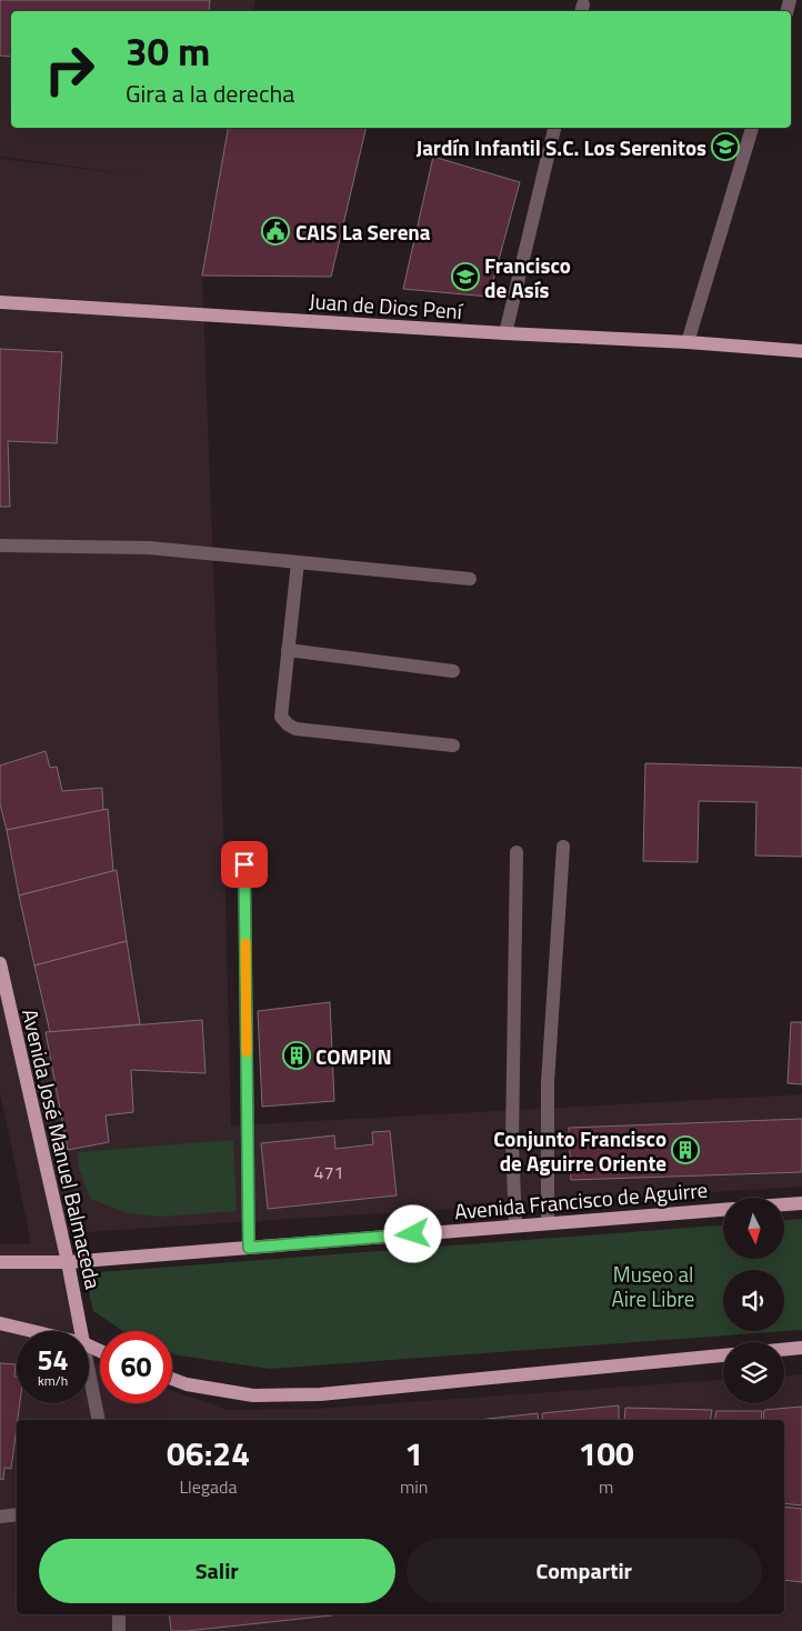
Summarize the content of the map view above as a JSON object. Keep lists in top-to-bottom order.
{
  "streets": {
    "main road": ["Juan de Dios Pení", "Avenida José Manuel Balmaceda", "Avenida Francisco de Aguirre"]
  },
  "crossings": [
    ["Avenida José Manuel Balmaceda", "Avenida Francisco de Aguirre"]
  ],
  "parks": ["Museo al Aire Libre"],
  "places": {
    "school or university": ["Jardín Infantil S.C. Los Serenitos", "Francisco de Asís"],
    "public building": ["CAIS La Serena"],
    "building": ["COMPIN", "Conjunto Francisco de Aguirre Oriente"]
  },
  "house_numbers": ["471"],
  "north": "bottom",
  "page": {
    "turn": ["30 m", "Gira a la derecha"],
    "speed": "54 km/h",
    "limit": "60",
    "eta": [
      "06:24",
      "Llegada",
      "1",
      "min",
      "100",
      "m"
    ],
    "buttons": ["Salir", "Compartir"]
  }
}
